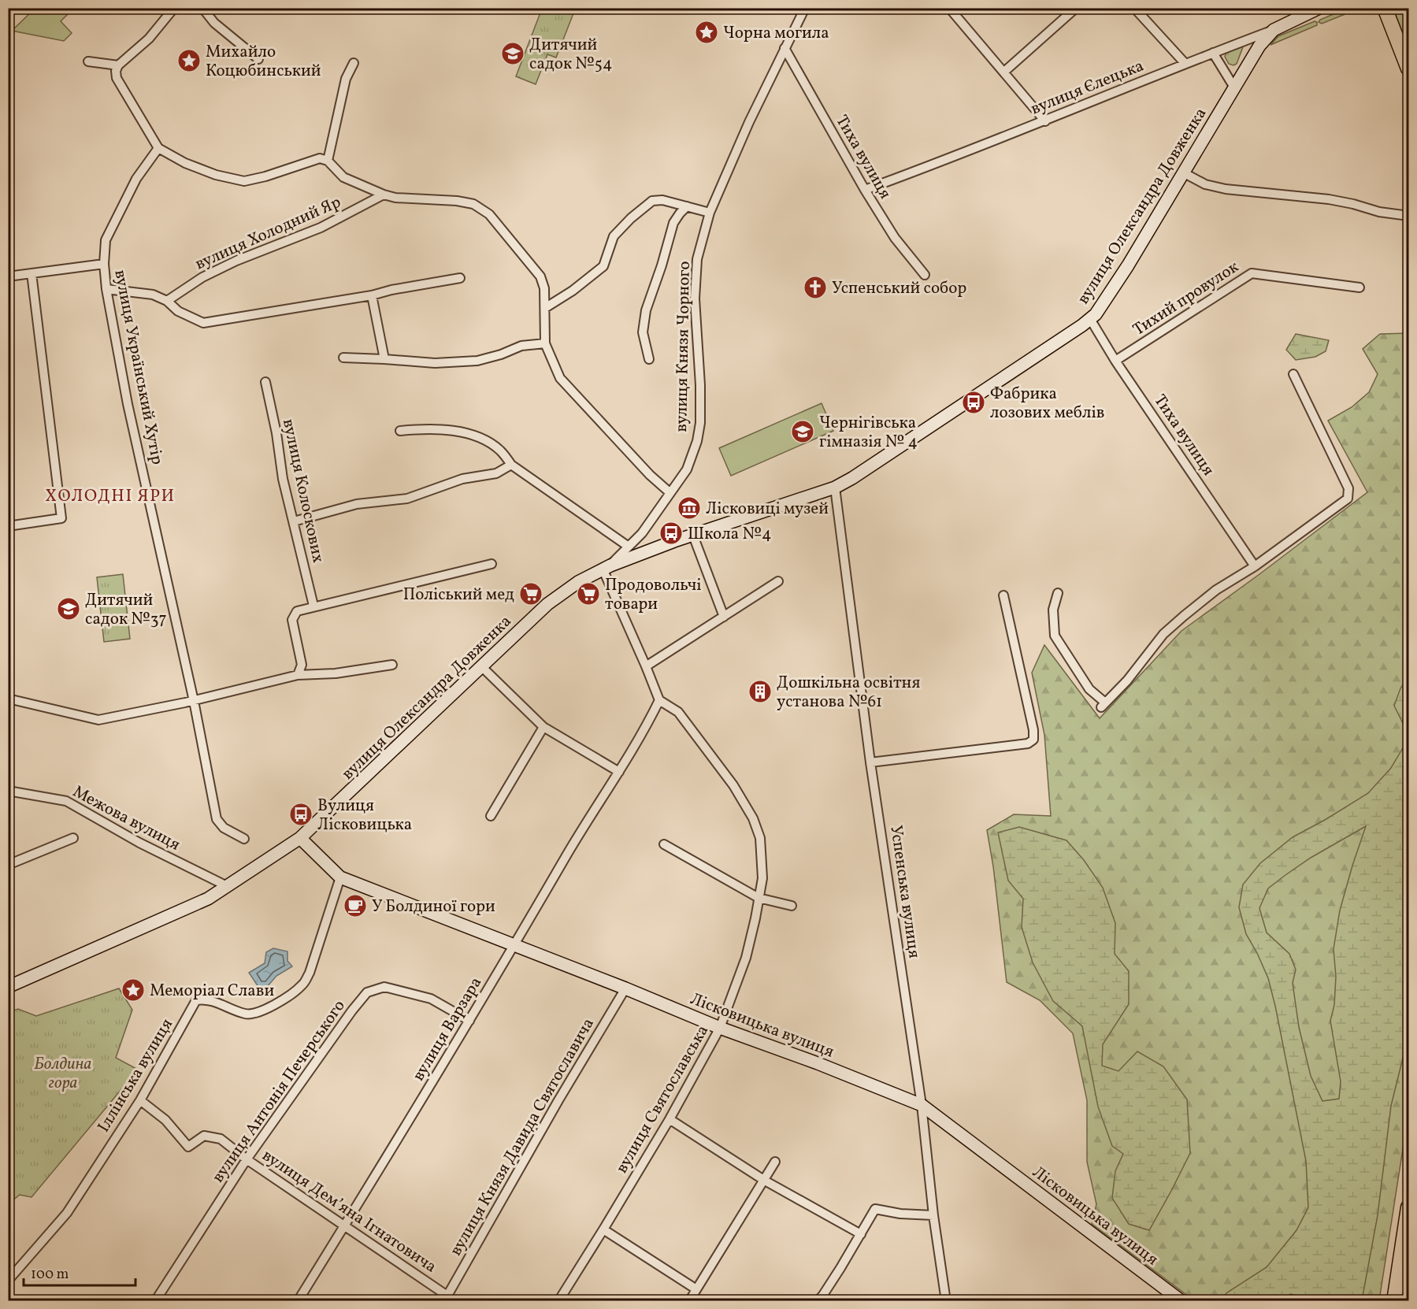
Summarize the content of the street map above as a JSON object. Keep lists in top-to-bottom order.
{
  "streets": {
    "main road": ["вулиця Єлецька", "вулиця Олександра Довженка", "Лісковицька вулиця"],
    "street": [
      "Тиха вулиця",
      "вулиця Холодний Яр",
      "Тихий провулок",
      "вулиця Князя Чорного",
      "вулиця Український Хутір",
      "вулиця Колоскових",
      "Межова вулиця",
      "Успенська вулиця",
      "вулиця Варзара",
      "Іллінська вулиця",
      "вулиця Антонія Печерського",
      "вулиця Святославська",
      "вулиця Князя Давида Святославича",
      "вулиця Демʼяна Ігнатовича"
    ]
  },
  "crossings": [
    ["вулиця Єлецька", "Тиха вулиця"],
    ["вулиця Єлецька", "вулиця Олександра Довженка"],
    ["Тиха вулиця", "вулиця Олександра Довженка"],
    ["Тиха вулиця", "Тихий провулок"],
    ["Тиха вулиця", "вулиця Князя Чорного"],
    ["вулиця Олександра Довженка", "вулиця Князя Чорного"],
    ["вулиця Олександра Довженка", "Межова вулиця"],
    ["вулиця Олександра Довженка", "Успенська вулиця"],
    ["вулиця Олександра Довженка", "Лісковицька вулиця"],
    ["Успенська вулиця", "Лісковицька вулиця"],
    ["Лісковицька вулиця", "вулиця Варзара"],
    ["Лісковицька вулиця", "Іллінська вулиця"],
    ["Лісковицька вулиця", "вулиця Святославська"],
    ["Лісковицька вулиця", "вулиця Князя Давида Святославича"],
    ["вулиця Варзара", "вулиця Антонія Печерського"],
    ["вулиця Варзара", "вулиця Святославська"],
    ["вулиця Варзара", "вулиця Демʼяна Ігнатовича"],
    ["Іллінська вулиця", "вулиця Демʼяна Ігнатовича"],
    ["вулиця Антонія Печерського", "вулиця Демʼяна Ігнатовича"],
    ["вулиця Князя Давида Святославича", "вулиця Демʼяна Ігнатовича"]
  ],
  "districts": ["ХОЛОДНІ ЯРИ"],
  "parks": ["Болдина гора"],
  "places": {
    "place": ["Чорна могила", "Михайло Коцюбинський", "Меморіал Слави"],
    "school or university": ["Дитячий садок №54", "Чернігівська гімназія № 4", "Дитячий садок №37"],
    "church": ["Успенський собор"],
    "bus stop": ["Фабрика лозових меблів", "Школа №4", "Вулиця Лісковицька"],
    "museum": ["Лісковиці музей"],
    "supermarket": ["Поліський мед", "Продовольчі товари"],
    "building": ["Дошкільна освітня установа №61"],
    "cafe": ["У Болдиної гори"]
  },
  "scale_bar": "100 m"
}
